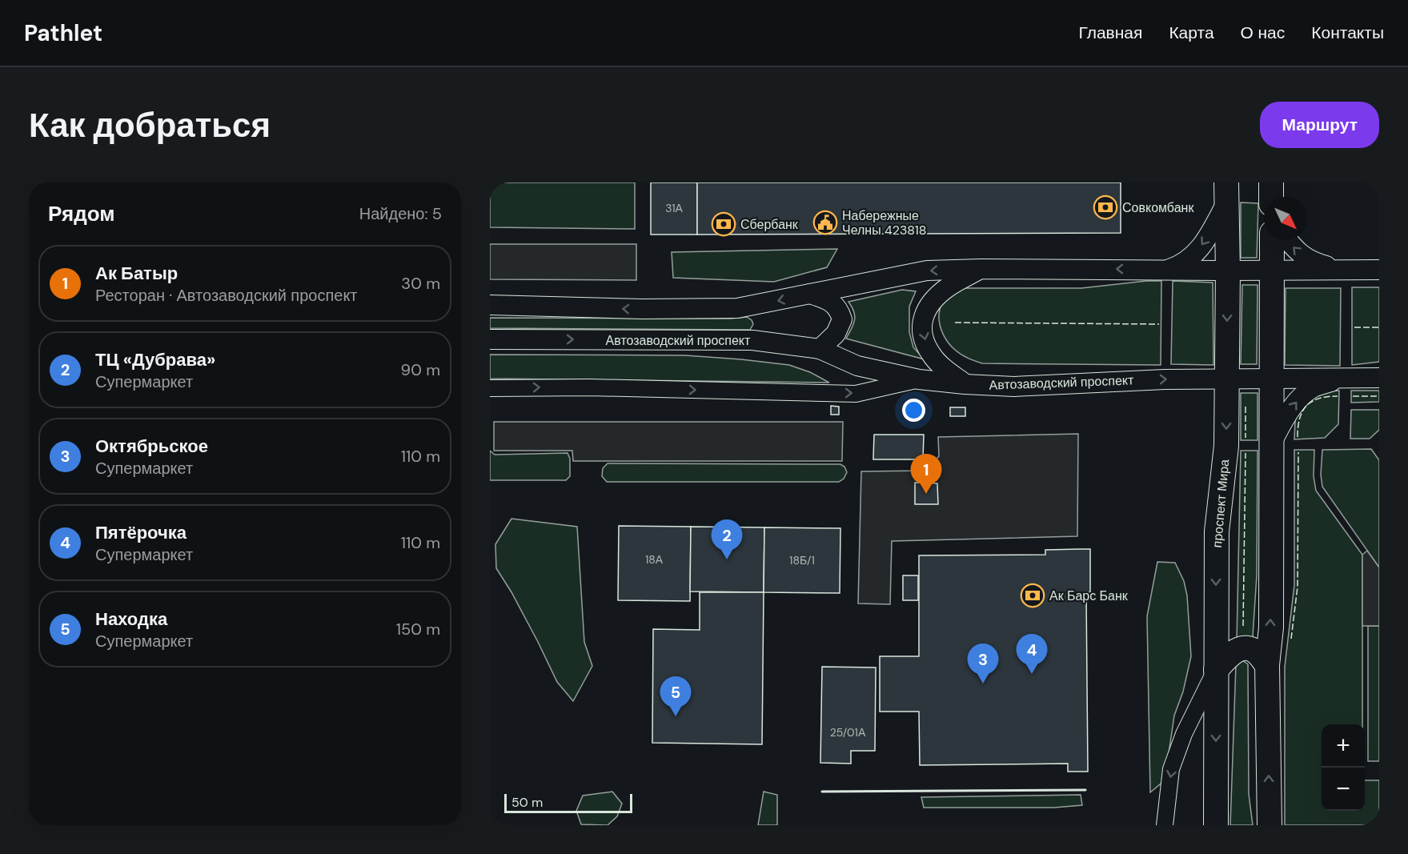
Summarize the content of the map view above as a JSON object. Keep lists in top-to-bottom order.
{
  "streets": {
    "main road": ["проспект Мира"],
    "street": ["Автозаводский проспект"]
  },
  "crossings": [
    ["Автозаводский проспект", "проспект Мира"]
  ],
  "places": {
    "bank": ["Совкомбанк", "Сбербанк", "Ак Барс Банк"],
    "public building": ["Набережные Челны 423818"]
  },
  "house_numbers": [
    "31А",
    "18А",
    "18Б/1",
    "25/01А"
  ],
  "scale_bar": "50 m",
  "north": "bottom right",
  "page": {
    "header": "Pathlet",
    "nav": [
      "Главная",
      "Карта",
      "О нас",
      "Контакты"
    ],
    "buttons": "Маршрут",
    "title": "Как добраться",
    "heading": ["Рядом", "Найдено: 5"],
    "list": [
      {
        "mark": "1",
        "name": "Ак Батыр",
        "note": "Ресторан · Автозаводский проспект",
        "value": "30 m"
      },
      {
        "mark": "2",
        "name": "ТЦ «Дубрава»",
        "note": "Супермаркет",
        "value": "90 m"
      },
      {
        "mark": "3",
        "name": "Октябрьское",
        "note": "Супермаркет",
        "value": "110 m"
      },
      {
        "mark": "4",
        "name": "Пятёрочка",
        "note": "Супермаркет",
        "value": "110 m"
      },
      {
        "mark": "5",
        "name": "Находка",
        "note": "Супермаркет",
        "value": "150 m"
      }
    ],
    "pins": [
      "1",
      "2",
      "4",
      "3",
      "5"
    ],
    "map_buttons": ["+", "−"],
    "scale": "50 m"
  }
}
